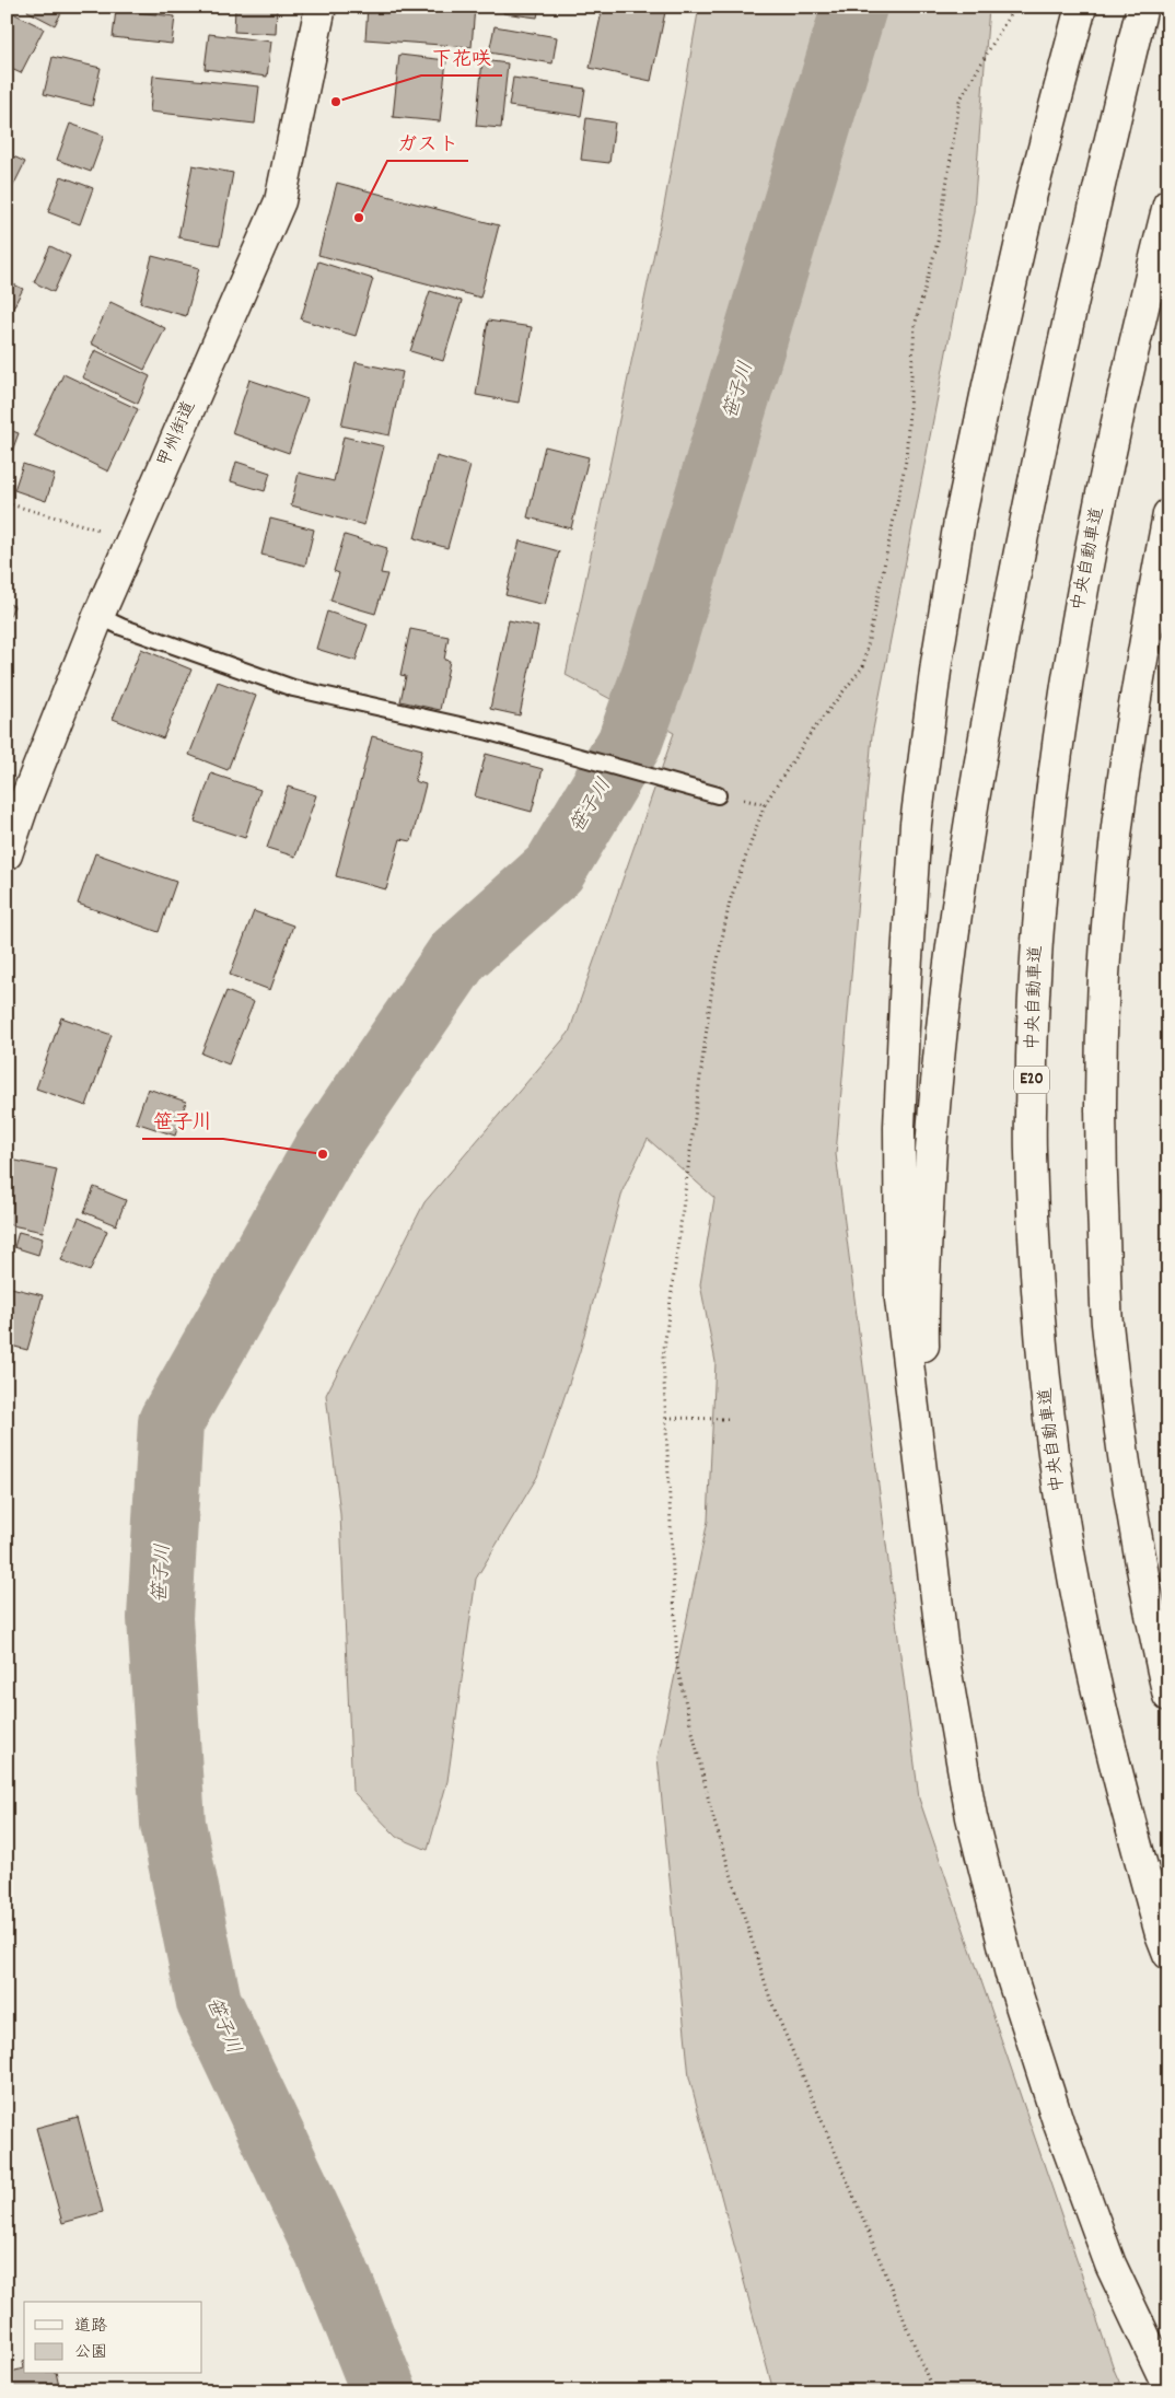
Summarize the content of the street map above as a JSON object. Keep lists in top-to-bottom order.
{
  "streets": {
    "main road": ["甲州街道", "中央自動車道", "E20"]
  },
  "water": ["笹子川"],
  "places": ["下花咲", "ガスト", "笹子川"],
  "legend": ["道路", "公園"]
}
